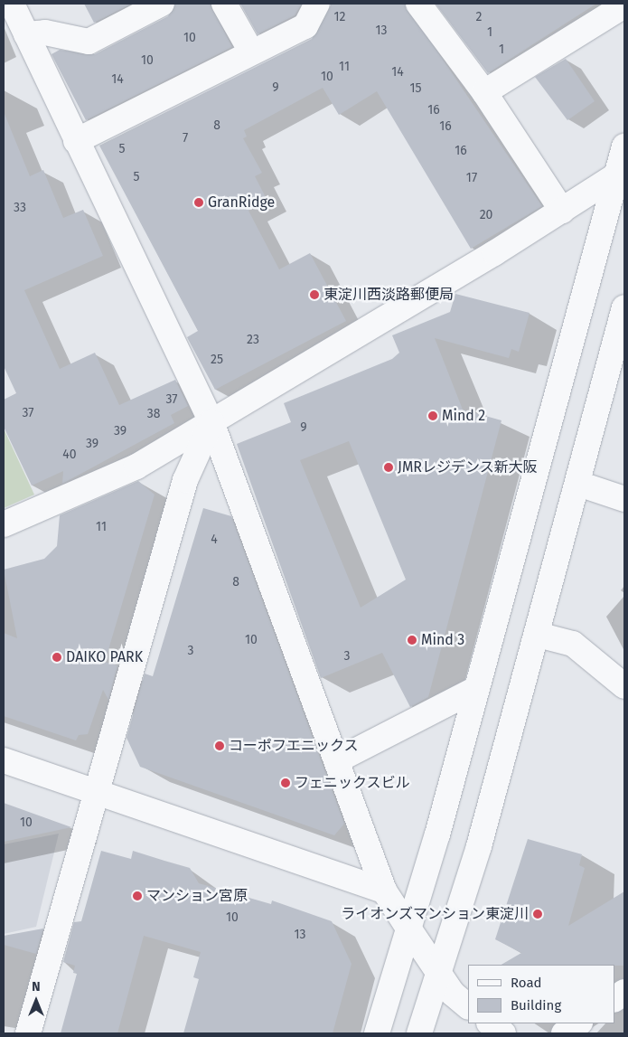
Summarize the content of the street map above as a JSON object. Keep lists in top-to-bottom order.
{
  "places": [
    "GranRidge",
    "東淀川西淡路郵便局",
    "Mind 2",
    "JMRレジデンス新大阪",
    "Mind 3",
    "DAIKO PARK",
    "コーポフエニックス",
    "フェニックスビル",
    "マンション宮原",
    "ライオンズマンション東淀川"
  ],
  "house_numbers": [
    "12",
    "2",
    "13",
    "1",
    "10",
    "1",
    "10",
    "11",
    "14",
    "10",
    "14",
    "9",
    "15",
    "16",
    "8",
    "16",
    "7",
    "5",
    "16",
    "5",
    "17",
    "33",
    "20",
    "23",
    "25",
    "37",
    "37",
    "38",
    "9",
    "39",
    "39",
    "40",
    "11",
    "4",
    "8",
    "10",
    "3",
    "3",
    "10",
    "10",
    "13"
  ],
  "legend": ["Road", "Building"],
  "north": "top"
}
